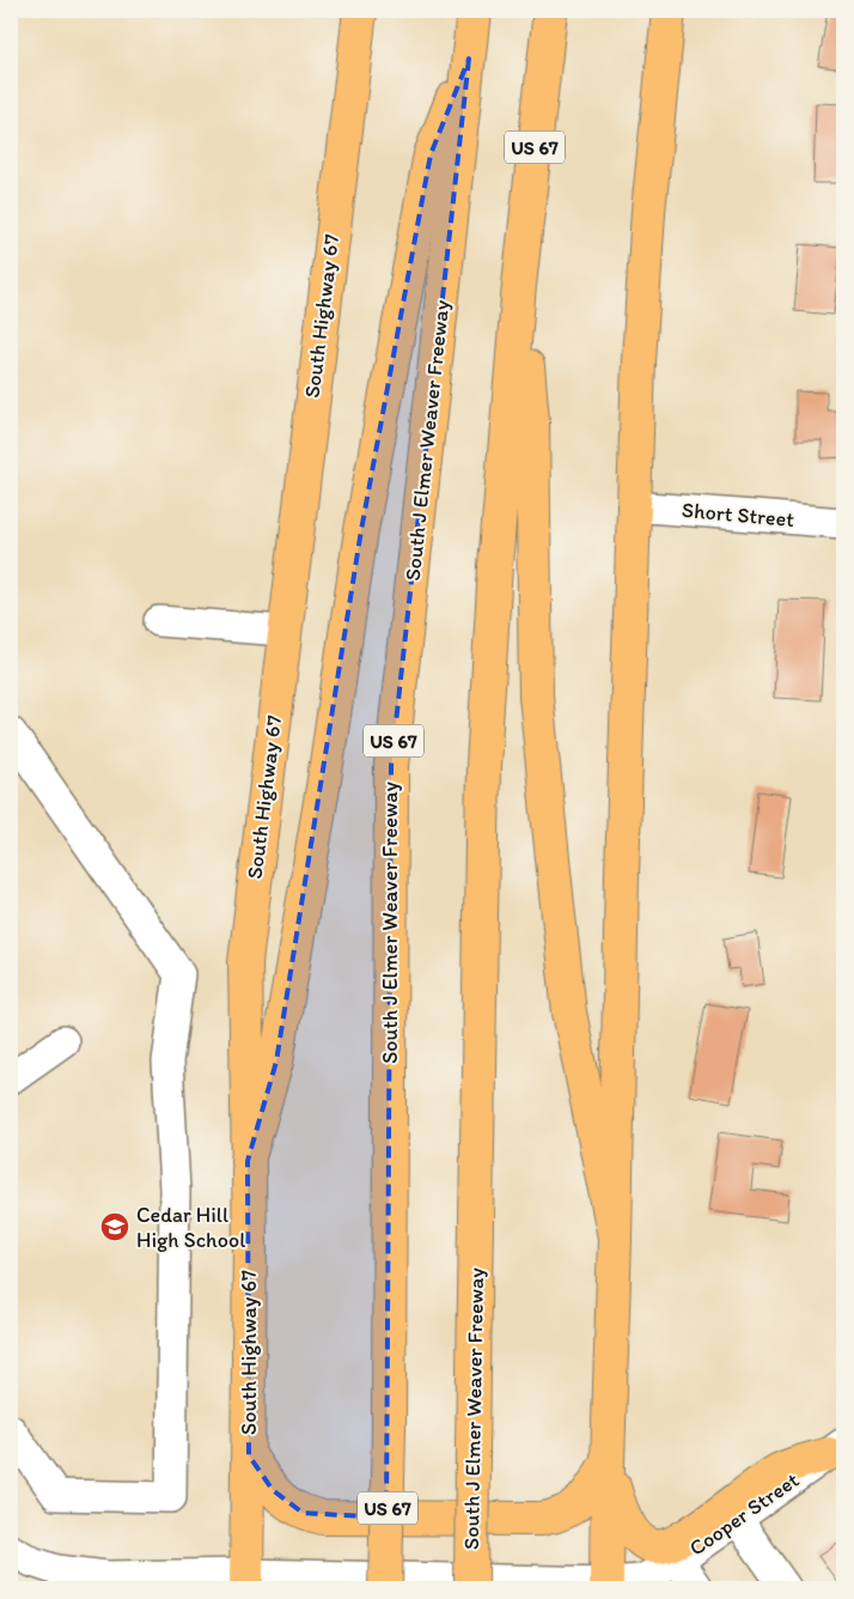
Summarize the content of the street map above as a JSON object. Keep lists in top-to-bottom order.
{
  "streets": {
    "main road": ["US 67", "South Highway 67", "South J Elmer Weaver Freeway"],
    "street": ["Short Street", "Cooper Street"]
  },
  "crossings": [
    ["South Highway 67", "Cooper Street"]
  ],
  "places": {
    "school or university": ["Cedar Hill High School"]
  }
}
